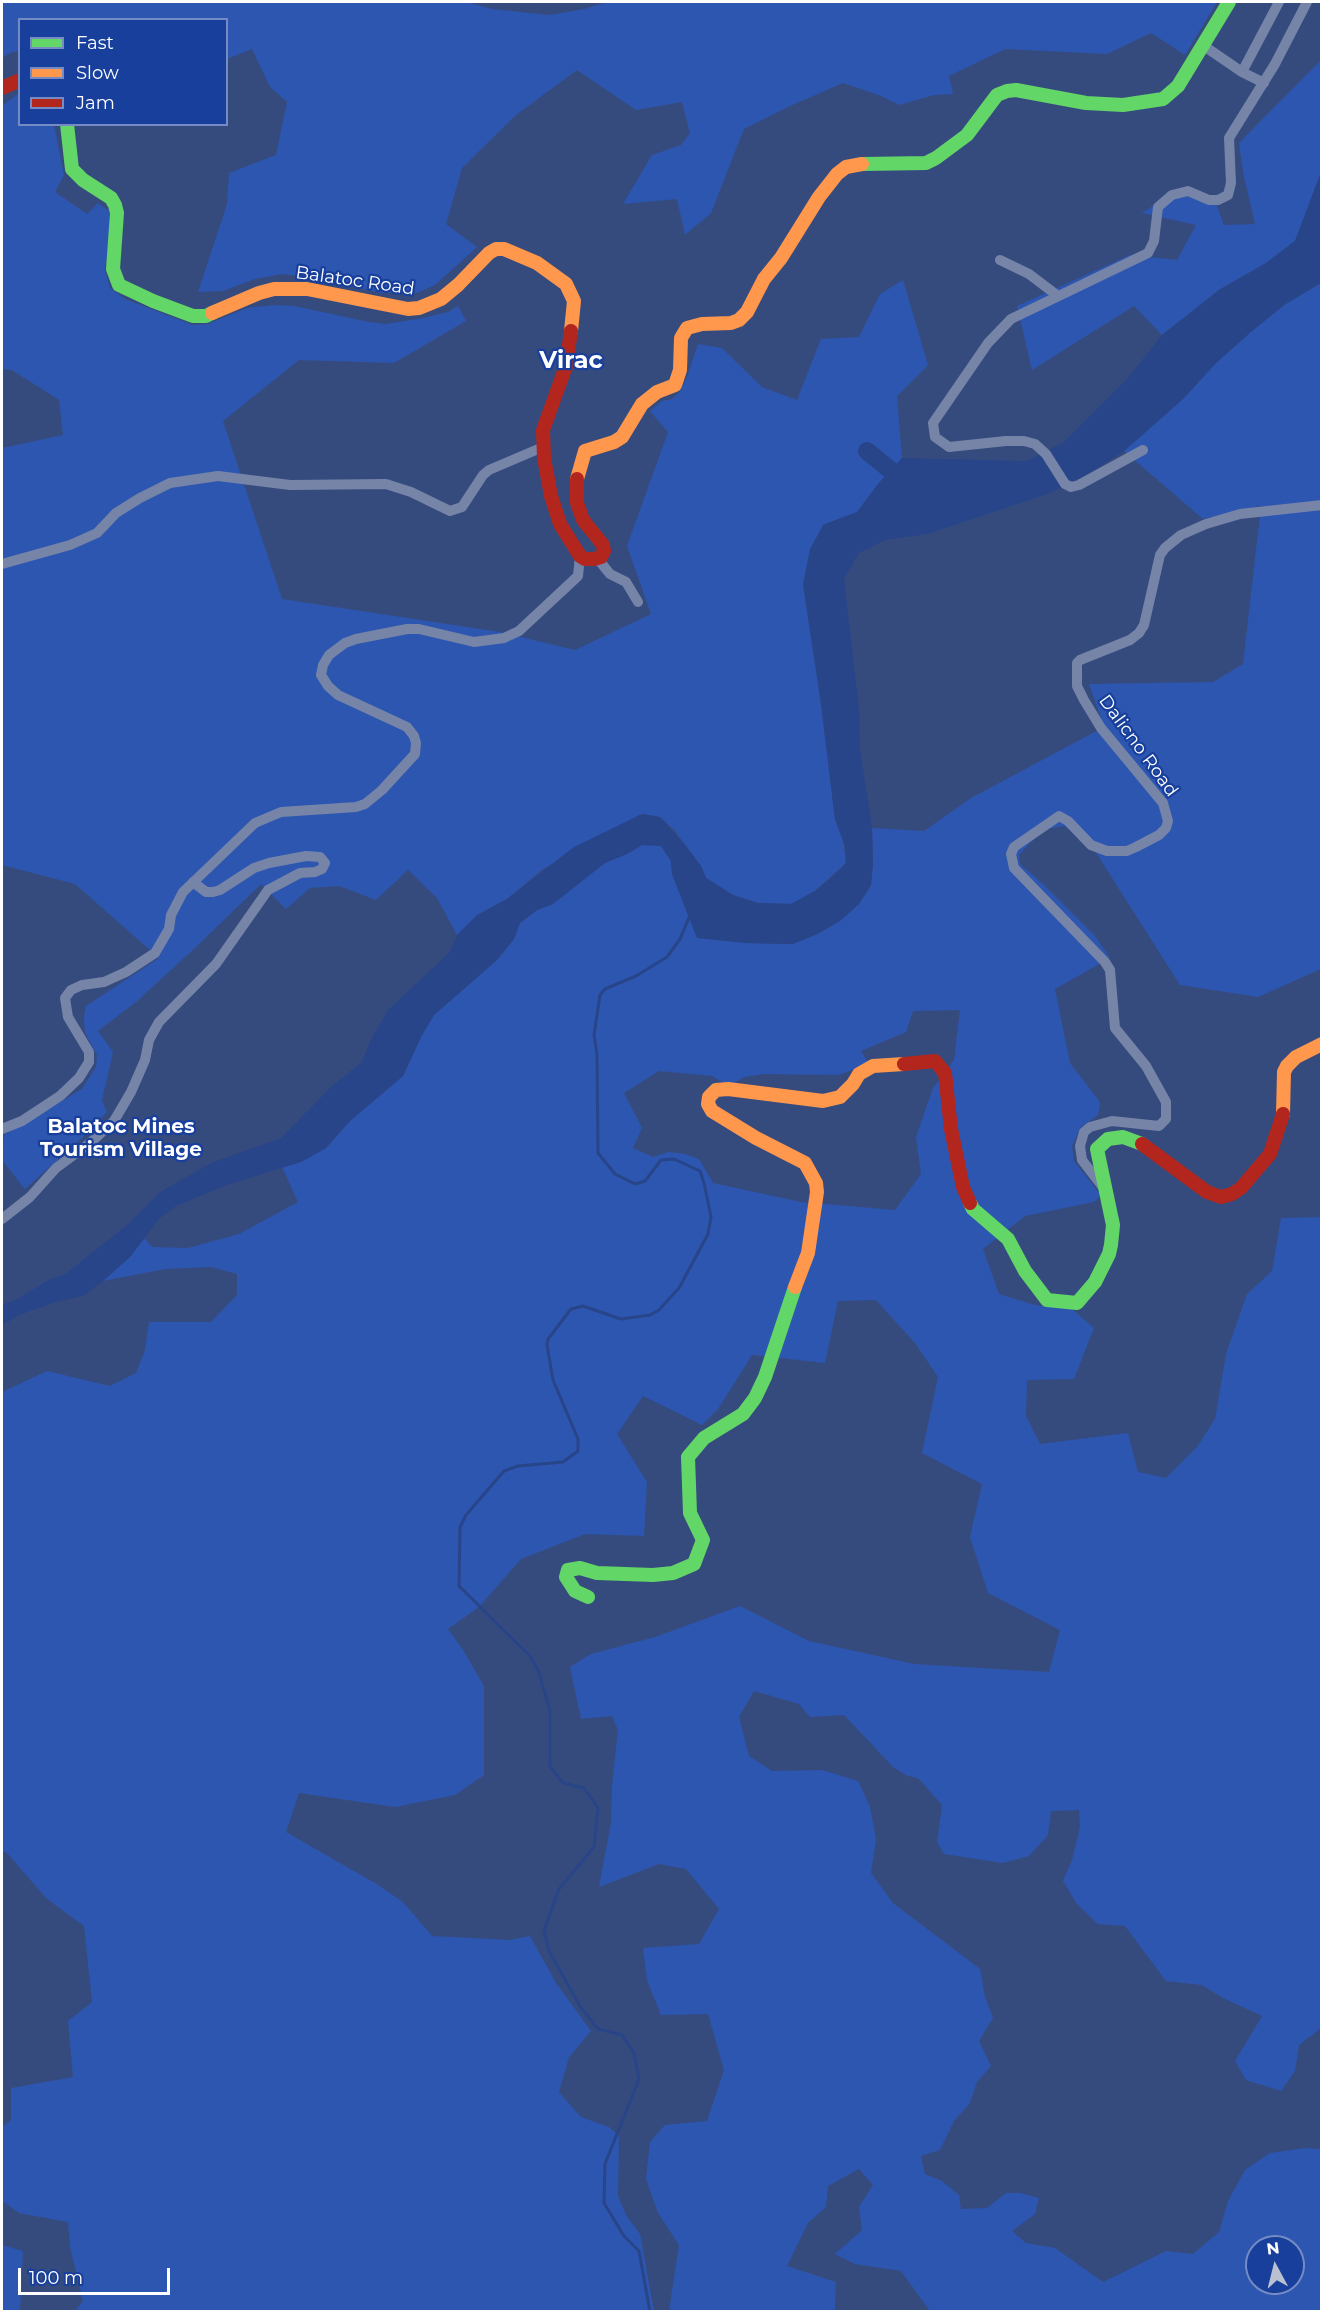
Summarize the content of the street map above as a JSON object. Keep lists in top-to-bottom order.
{
  "streets": {
    "main road": ["Balatoc Road"],
    "street": ["Dalicno Road"]
  },
  "districts": ["Virac", "Balatoc Mines Tourism Village"],
  "legend": ["Fast", "Slow", "Jam"],
  "scale_bar": "100 m",
  "north": "top"
}
